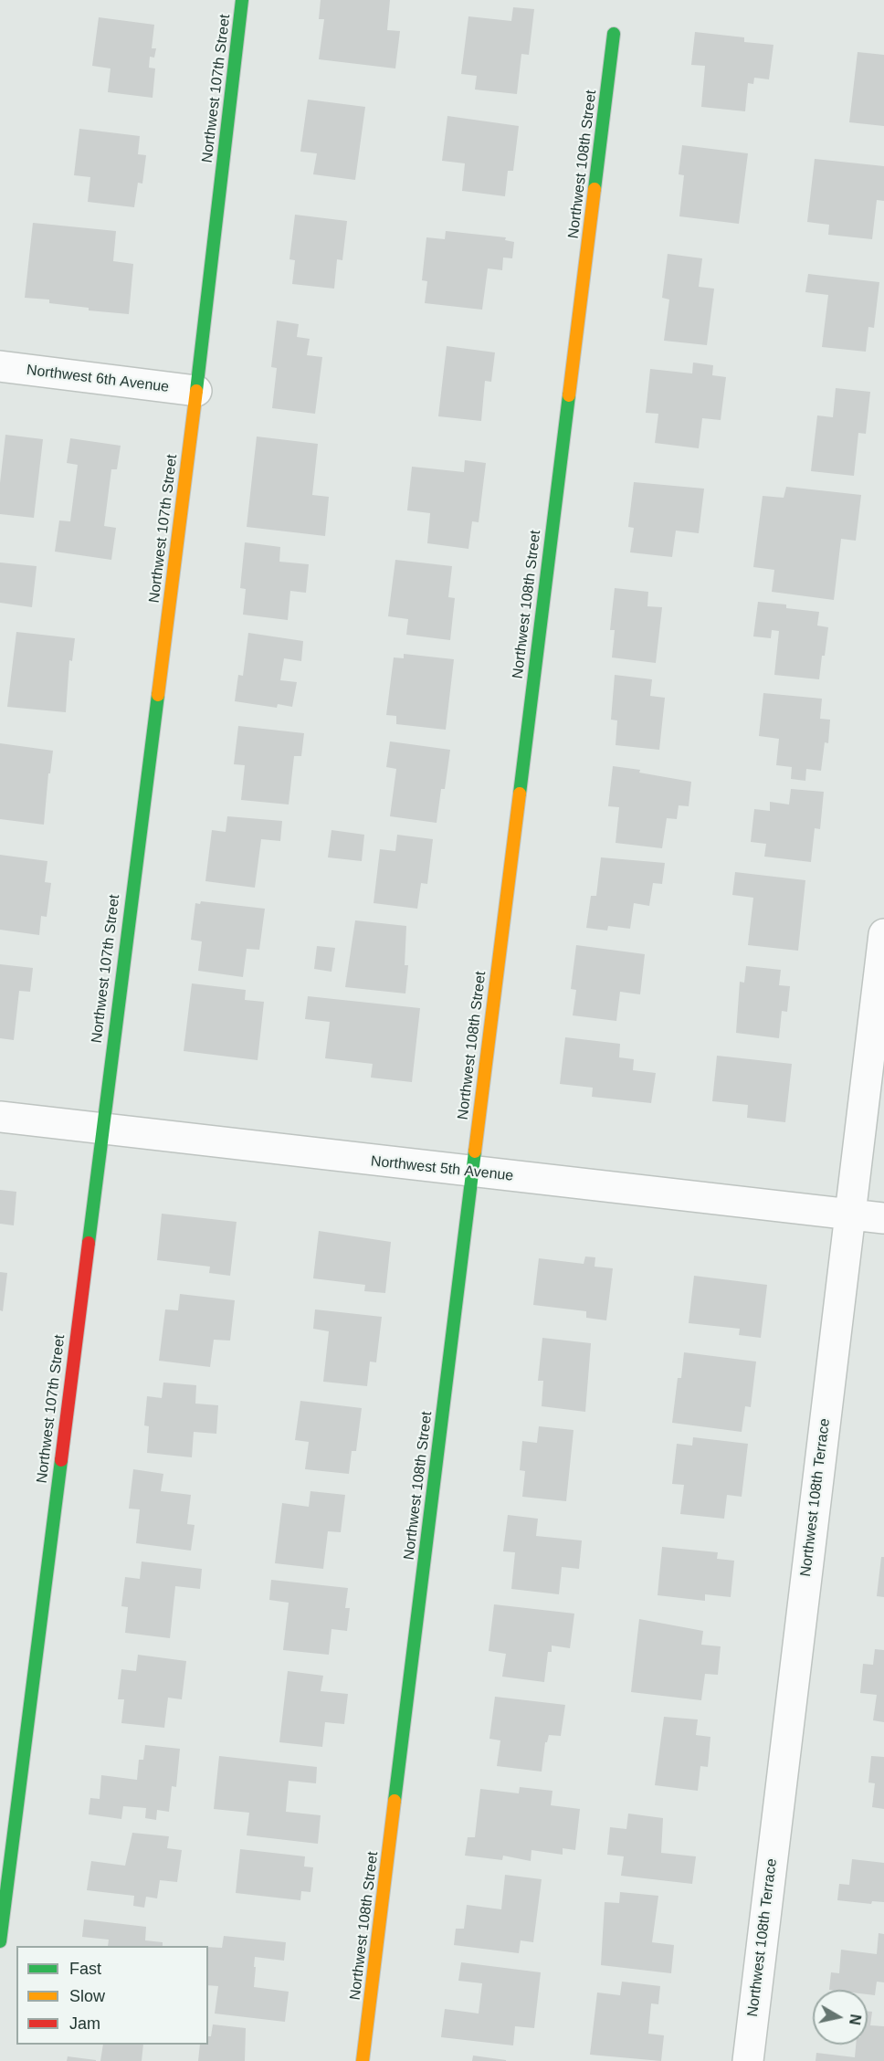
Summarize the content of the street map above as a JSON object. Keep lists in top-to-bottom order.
{
  "streets": {
    "street": [
      "Northwest 107th Street",
      "Northwest 108th Street",
      "Northwest 6th Avenue",
      "Northwest 5th Avenue",
      "Northwest 108th Terrace"
    ]
  },
  "crossings": [
    ["Northwest 107th Street", "Northwest 6th Avenue"],
    ["Northwest 107th Street", "Northwest 5th Avenue"],
    ["Northwest 108th Street", "Northwest 5th Avenue"],
    ["Northwest 5th Avenue", "Northwest 108th Terrace"]
  ],
  "legend": ["Fast", "Slow", "Jam"],
  "north": "right"
}
